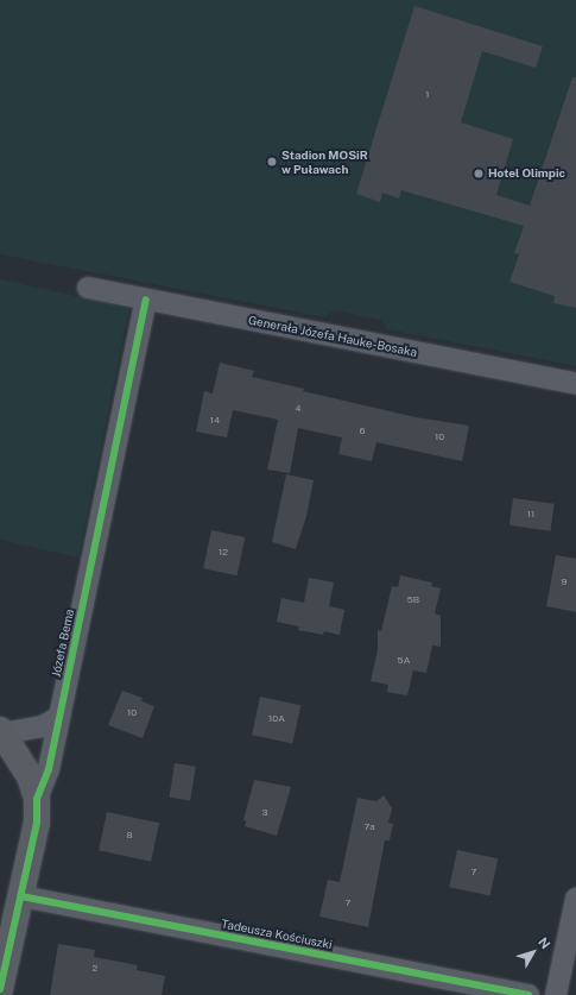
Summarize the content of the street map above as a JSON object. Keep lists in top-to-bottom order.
{
  "streets": {
    "street": ["Generała Józefa Hauke-Bosaka", "Józefa Bema", "Tadeusza Kościuszki"]
  },
  "crossings": [
    ["Generała Józefa Hauke-Bosaka", "Józefa Bema"],
    ["Józefa Bema", "Tadeusza Kościuszki"]
  ],
  "places": ["Stadion MOSiR w Puławach", "Hotel Olimpic"],
  "house_numbers": [
    "1",
    "4",
    "14",
    "6",
    "10",
    "11",
    "12",
    "9",
    "5B",
    "5A",
    "10",
    "10A",
    "3",
    "7a",
    "8",
    "7",
    "7",
    "2"
  ],
  "north": "top right"
}
